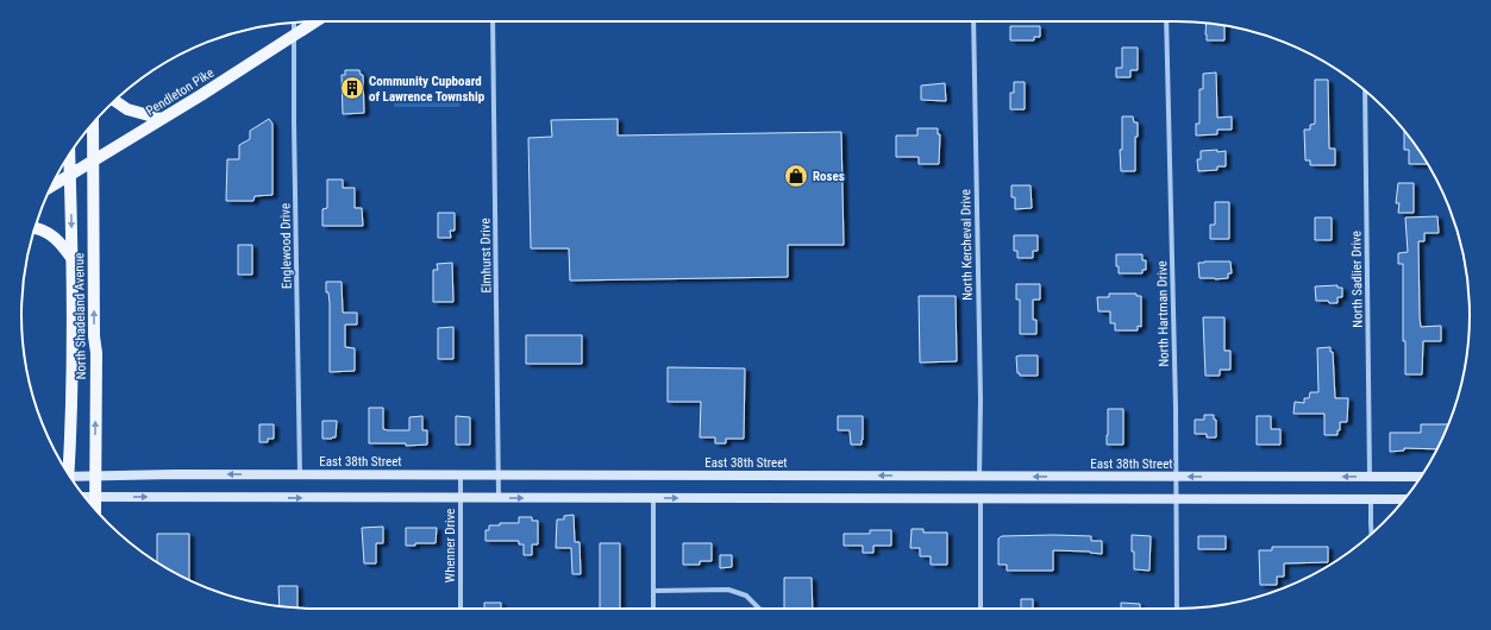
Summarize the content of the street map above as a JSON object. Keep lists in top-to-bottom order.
{
  "streets": {
    "main road": ["Pendleton Pike", "North Shadeland Avenue", "East 38th Street"],
    "street": [
      "North Kercheval Drive",
      "Englewood Drive",
      "Elmhurst Drive",
      "North Sadlier Drive",
      "North Hartman Drive",
      "Whenner Drive"
    ]
  },
  "crossings": [
    ["Pendleton Pike", "Englewood Drive"],
    ["Pendleton Pike", "North Shadeland Avenue"],
    ["North Kercheval Drive", "East 38th Street"],
    ["Englewood Drive", "East 38th Street"],
    ["Elmhurst Drive", "East 38th Street"],
    ["North Sadlier Drive", "East 38th Street"],
    ["North Hartman Drive", "East 38th Street"],
    ["North Shadeland Avenue", "East 38th Street"],
    ["East 38th Street", "Whenner Drive"]
  ],
  "places": {
    "building": ["Community Cupboard of Lawrence Township"],
    "shop": ["Roses"]
  }
}
